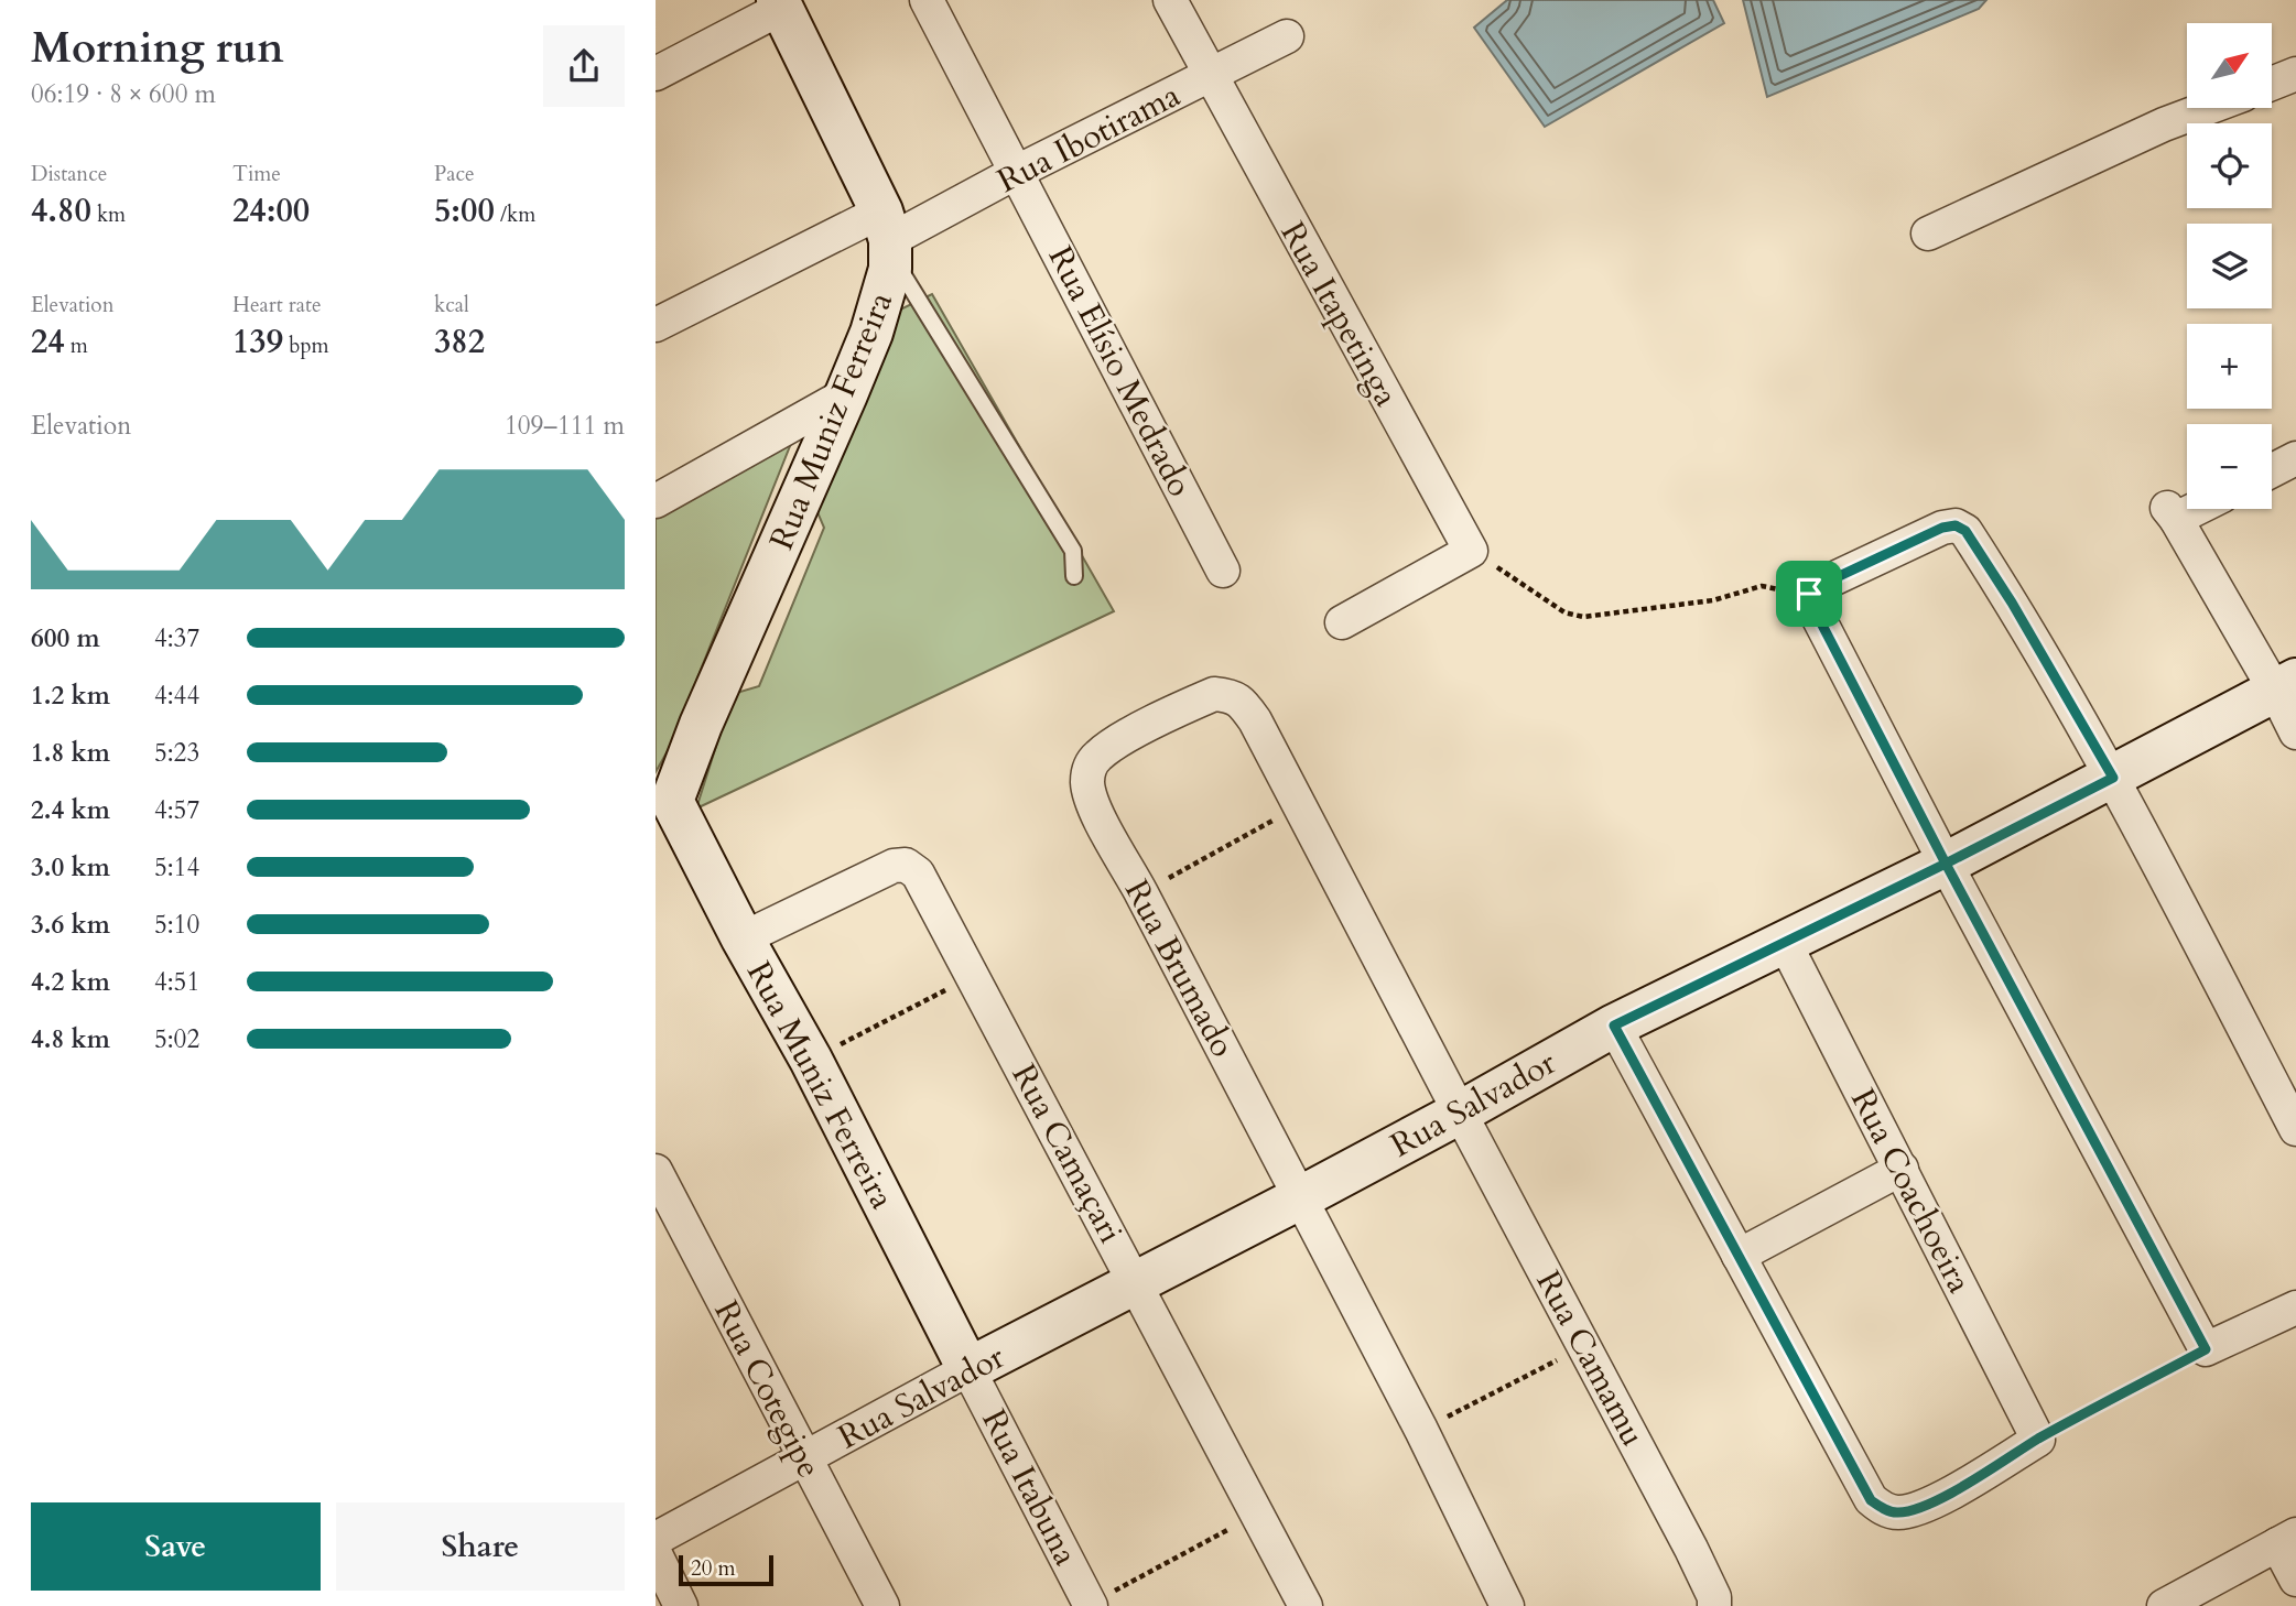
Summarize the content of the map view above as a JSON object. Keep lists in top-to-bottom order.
{
  "streets": {
    "street": [
      "Rua Ibotirama",
      "Rua Itapetinga",
      "Rua Elísio Medrado",
      "Rua Muniz Ferreira",
      "Rua Brumado",
      "Rua Salvador",
      "Rua Camaçari",
      "Rua Coachoeira",
      "Rua Camamu",
      "Rua Cotegipe",
      "Rua Itabuna"
    ]
  },
  "crossings": [
    ["Rua Ibotirama", "Rua Itapetinga"],
    ["Rua Ibotirama", "Rua Elísio Medrado"],
    ["Rua Ibotirama", "Rua Muniz Ferreira"],
    ["Rua Muniz Ferreira", "Rua Salvador"],
    ["Rua Muniz Ferreira", "Rua Camaçari"],
    ["Rua Muniz Ferreira", "Rua Itabuna"],
    ["Rua Brumado", "Rua Salvador"],
    ["Rua Salvador", "Rua Camaçari"],
    ["Rua Salvador", "Rua Coachoeira"],
    ["Rua Salvador", "Rua Camamu"],
    ["Rua Salvador", "Rua Cotegipe"],
    ["Rua Salvador", "Rua Itabuna"]
  ],
  "scale_bar": "20 m",
  "north": "top right",
  "page": {
    "heading": ["Morning run", "06:19 · 8 × 600 m"],
    "map_buttons": ["+", "−"],
    "stats": [
      ["Distance", "4.80 km"],
      ["Time", "24:00"],
      ["Pace", "5:00 /km"],
      ["Elevation", "24 m"],
      ["Heart rate", "139 bpm"],
      ["kcal", "382"]
    ],
    "chart": ["Elevation", "109–111 m"],
    "list": [
      {
        "name": "600 m",
        "note": "4:37"
      },
      {
        "name": "1.2 km",
        "note": "4:44"
      },
      {
        "name": "1.8 km",
        "note": "5:23"
      },
      {
        "name": "2.4 km",
        "note": "4:57"
      },
      {
        "name": "3.0 km",
        "note": "5:14"
      },
      {
        "name": "3.6 km",
        "note": "5:10"
      },
      {
        "name": "4.2 km",
        "note": "4:51"
      },
      {
        "name": "4.8 km",
        "note": "5:02"
      }
    ],
    "buttons": ["Save", "Share"],
    "scale": "20 m"
  }
}
